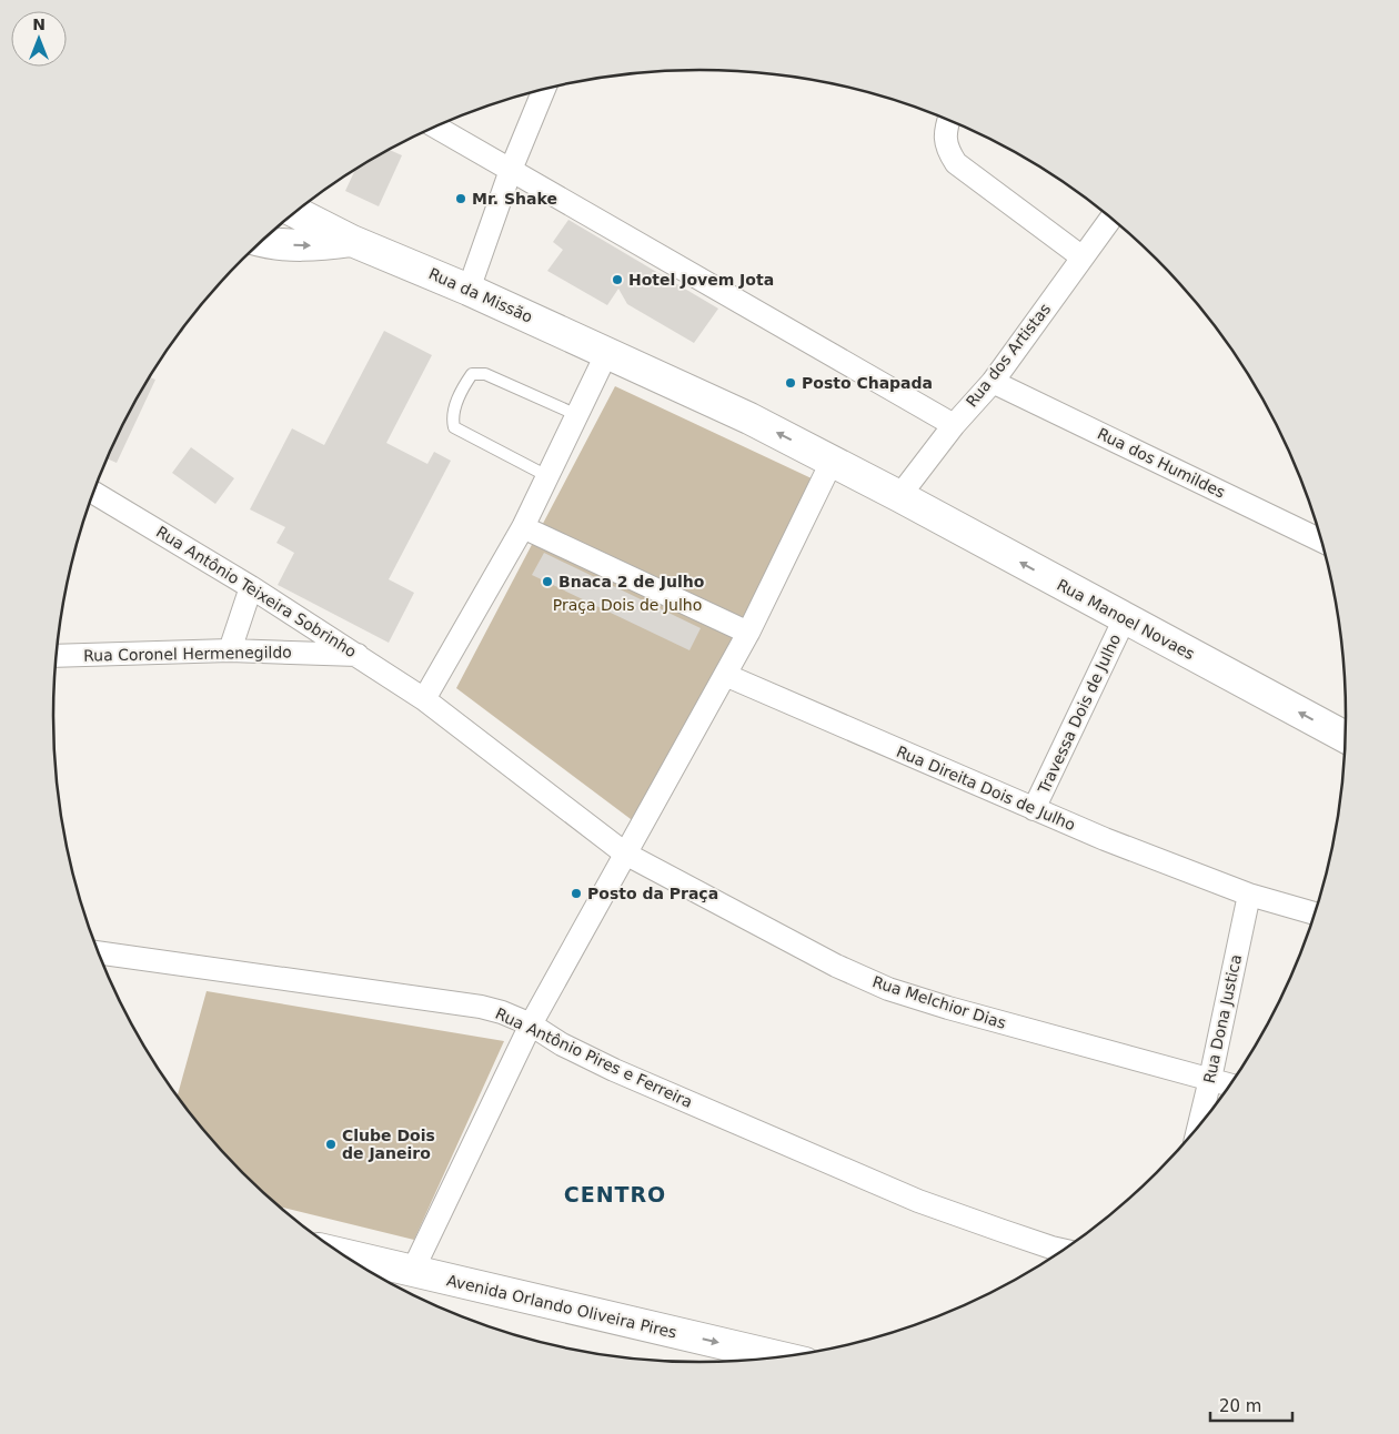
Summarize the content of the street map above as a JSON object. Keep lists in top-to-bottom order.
{
  "streets": {
    "street": [
      "Rua da Missão",
      "Rua dos Artistas",
      "Rua dos Humildes",
      "Rua Antônio Teixeira Sobrinho",
      "Rua Manoel Novaes",
      "Rua Coronel Hermenegildo",
      "Travessa Dois de Julho",
      "Rua Direita Dois de Julho",
      "Rua Melchior Dias",
      "Rua Dona Justica",
      "Rua Antônio Pires e Ferreira",
      "Avenida Orlando Oliveira Pires"
    ]
  },
  "crossings": [
    ["Rua dos Artistas", "Rua dos Humildes"],
    ["Rua dos Artistas", "Rua Manoel Novaes"],
    ["Rua Antônio Teixeira Sobrinho", "Rua Coronel Hermenegildo"],
    ["Rua Manoel Novaes", "Travessa Dois de Julho"],
    ["Travessa Dois de Julho", "Rua Direita Dois de Julho"],
    ["Rua Direita Dois de Julho", "Rua Dona Justica"],
    ["Rua Melchior Dias", "Rua Dona Justica"]
  ],
  "one_way": ["Rua Manoel Novaes", "Avenida Orlando Oliveira Pires"],
  "districts": ["CENTRO"],
  "parks": ["Praça Dois de Julho"],
  "places": [
    "Mr. Shake",
    "Hotel Jovem Jota",
    "Posto Chapada",
    "Bnaca 2 de Julho",
    "Posto da Praça",
    "Clube Dois de Janeiro"
  ],
  "scale_bar": "20 m",
  "north": "top"
}
